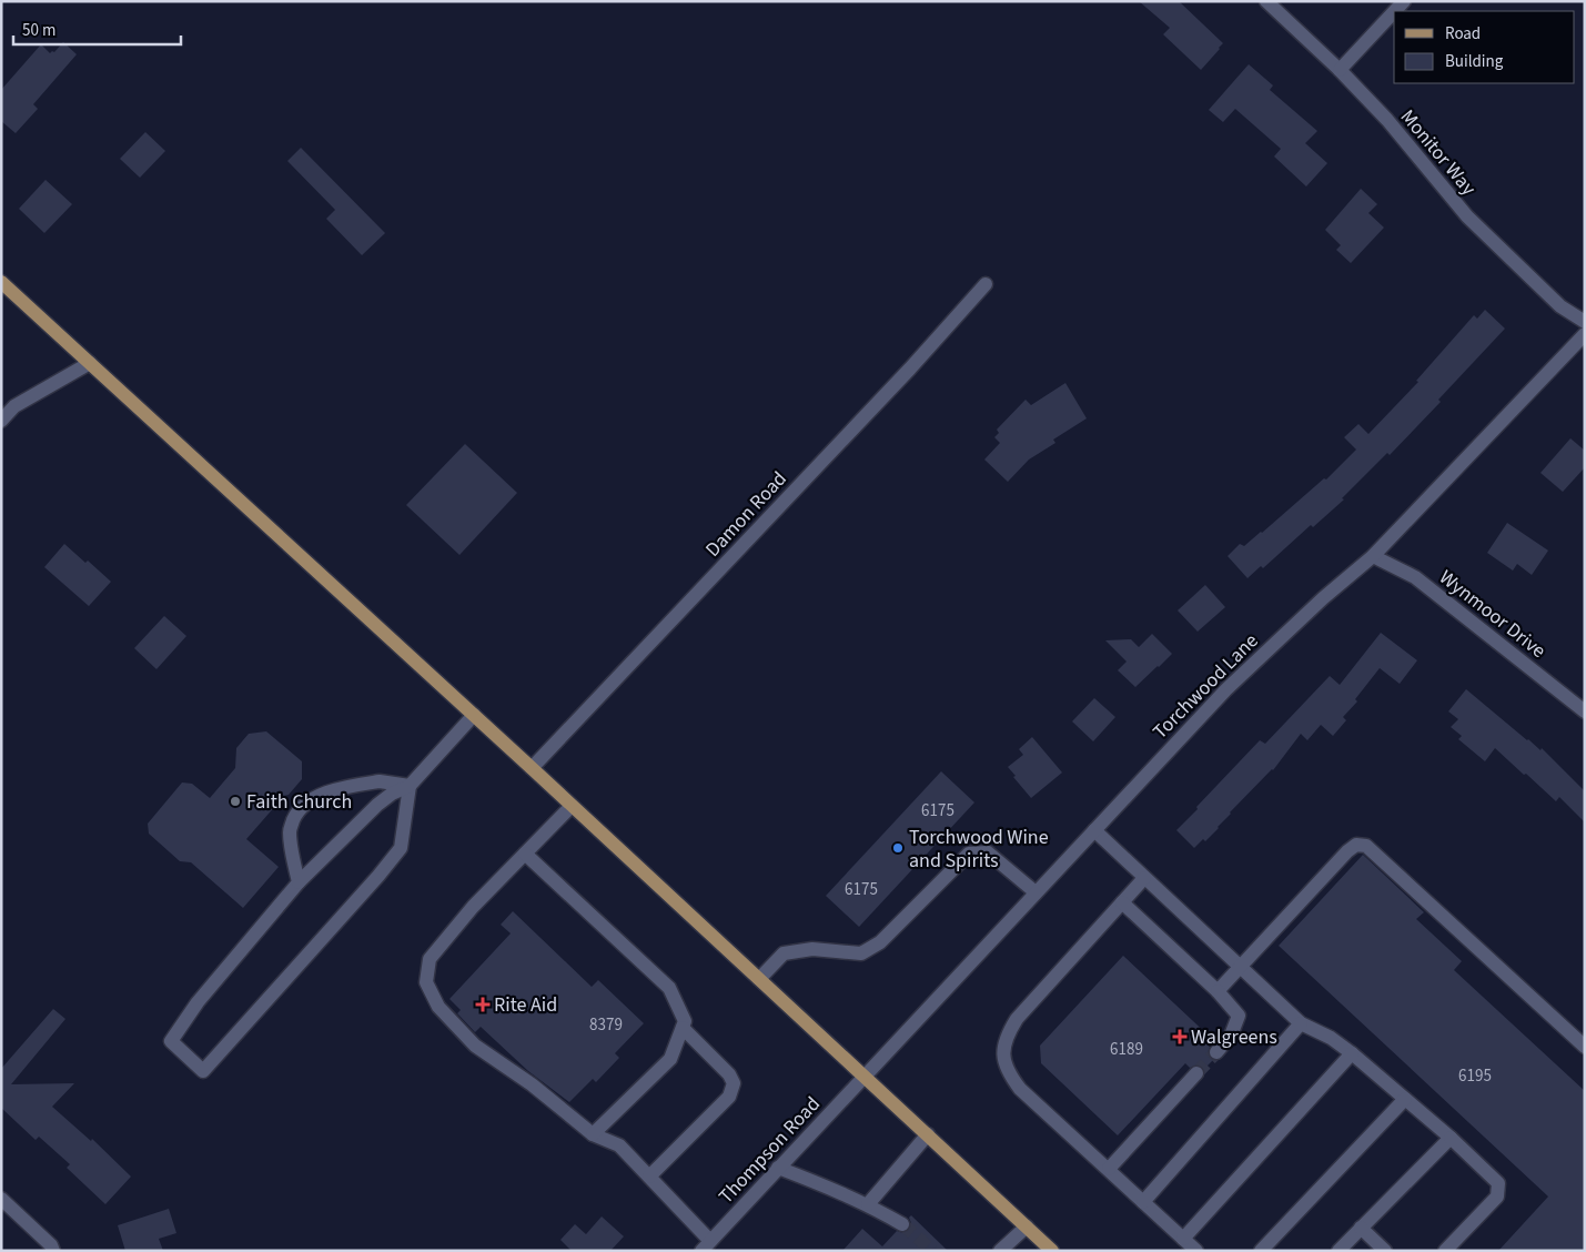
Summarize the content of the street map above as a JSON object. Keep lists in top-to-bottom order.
{
  "streets": {
    "street": [
      "Monitor Way",
      "Damon Road",
      "Wynmoor Drive",
      "Torchwood Lane",
      "Thompson Road"
    ]
  },
  "crossings": [
    ["Wynmoor Drive", "Torchwood Lane"],
    ["Torchwood Lane", "Thompson Road"]
  ],
  "places": {
    "other": ["Faith Church", "Torchwood Wine and Spirits"],
    "health": ["Rite Aid", "Walgreens"]
  },
  "house_numbers": [
    "6175",
    "6175",
    "8379",
    "6189",
    "6195"
  ],
  "legend": ["Road", "Building"],
  "scale_bar": "50 m"
}
